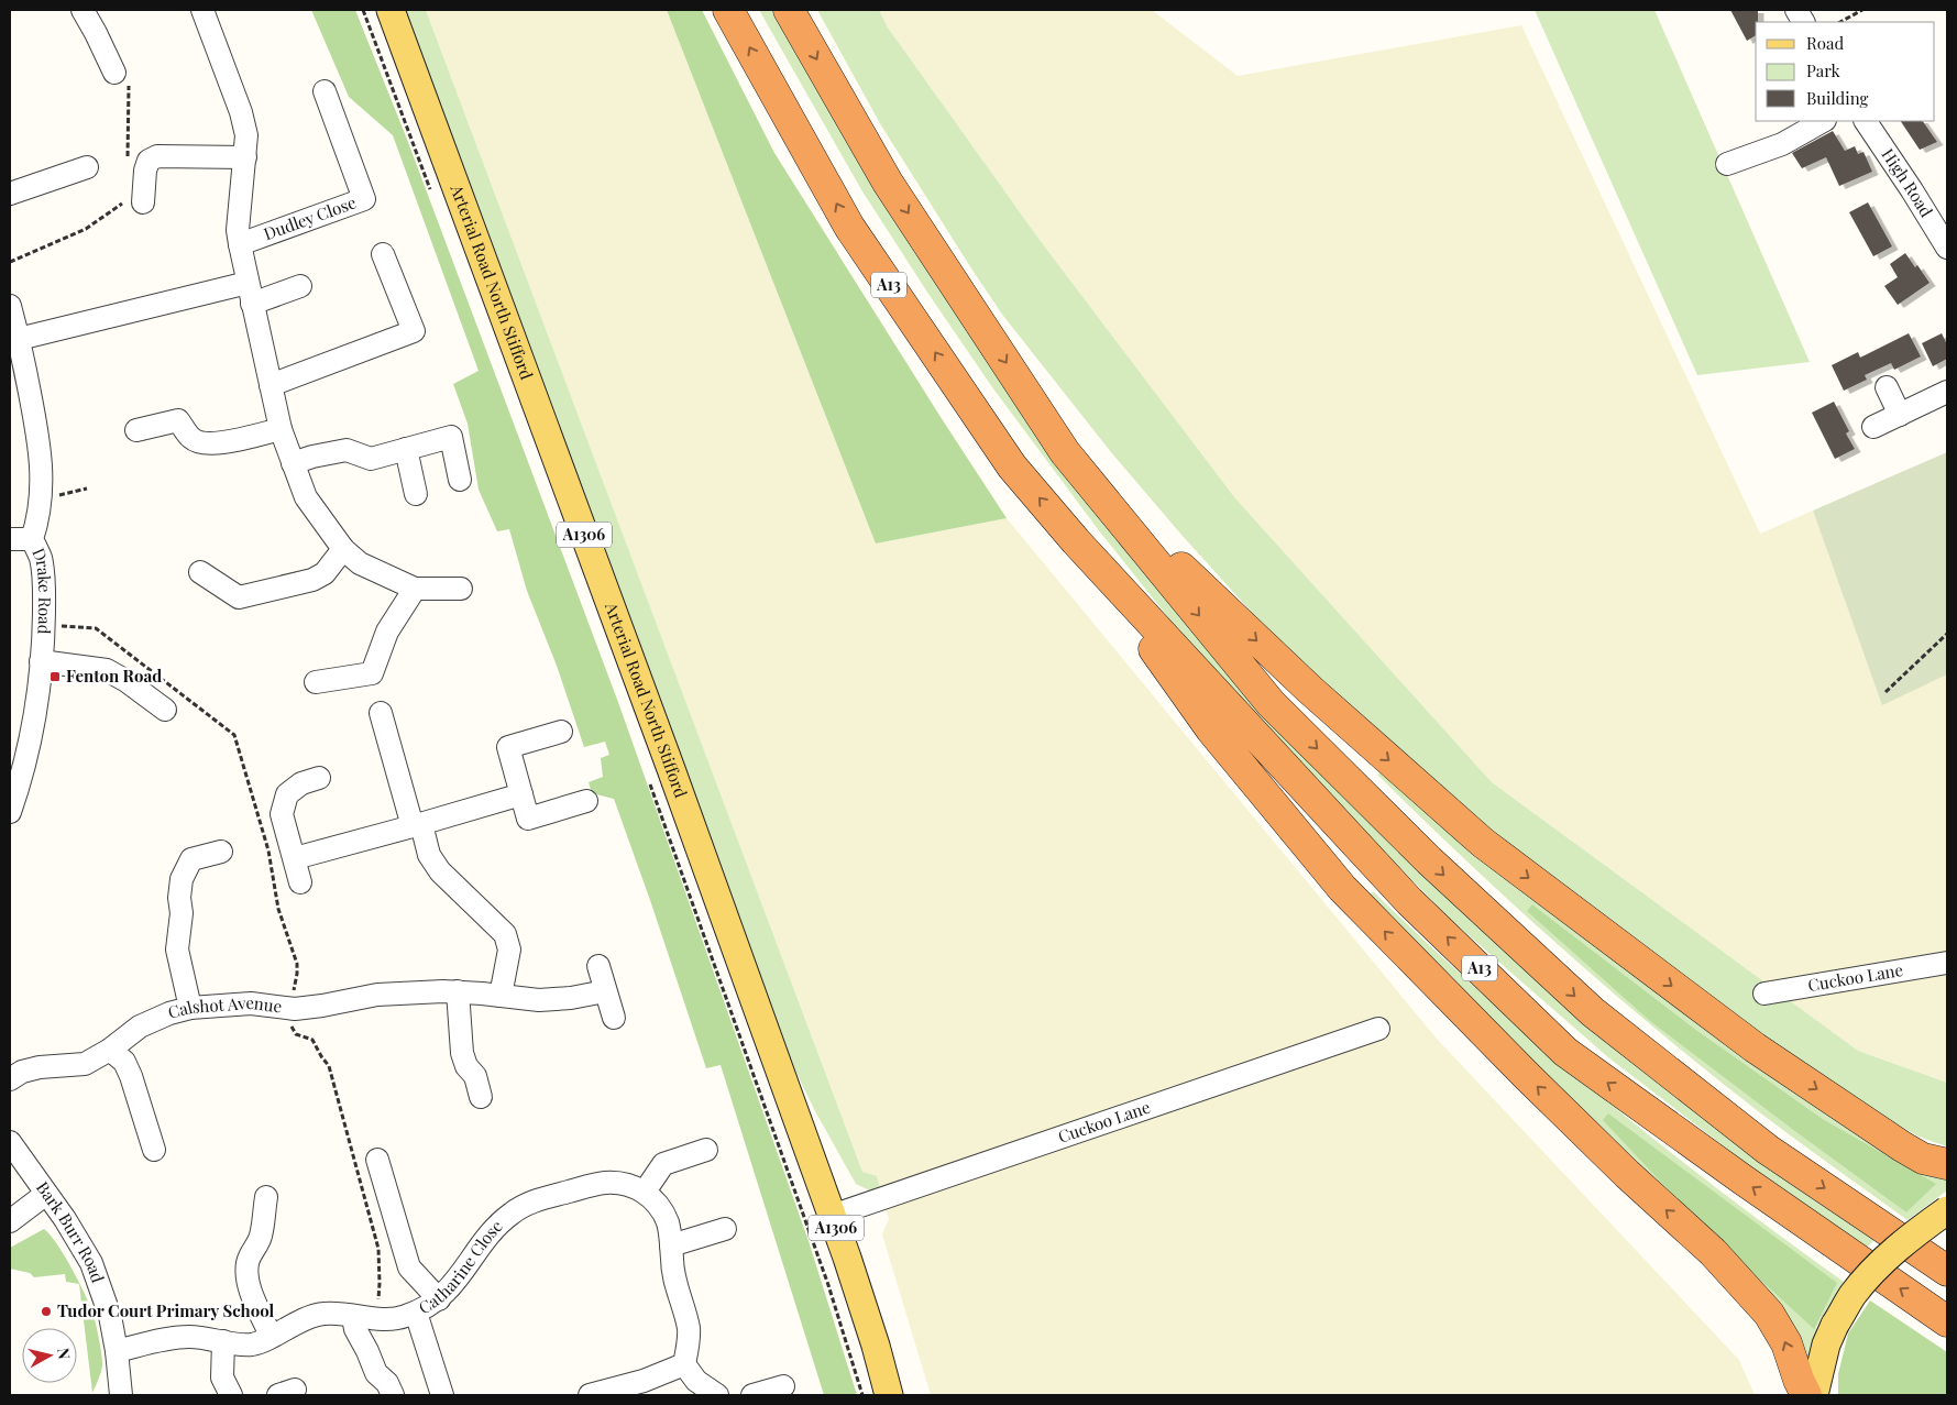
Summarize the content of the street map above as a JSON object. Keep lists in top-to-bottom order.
{
  "streets": {
    "highway": ["A13"],
    "main road": ["Arterial Road North Stifford", "A1306"],
    "street": [
      "High Road",
      "Dudley Close",
      "Drake Road",
      "Cuckoo Lane",
      "Calshot Avenue",
      "Bark Burr Road",
      "Catharine Close"
    ]
  },
  "crossings": [
    ["Arterial Road North Stifford", "Cuckoo Lane"],
    ["Bark Burr Road", "Catharine Close"]
  ],
  "places": {
    "transit": ["Fenton Road"],
    "other": ["Tudor Court Primary School"]
  },
  "legend": ["Road", "Park", "Building"],
  "north": "right"
}
